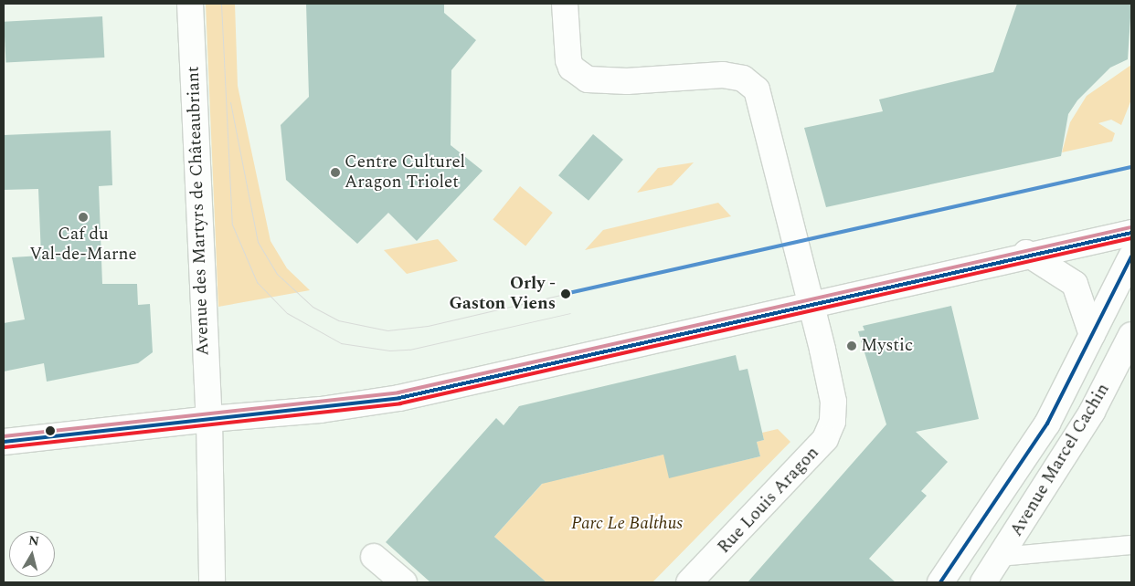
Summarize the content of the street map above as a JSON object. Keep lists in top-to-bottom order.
{
  "streets": {
    "street": ["Avenue des Martyrs de Châteaubriant", "Avenue Marcel Cachin", "Rue Louis Aragon"]
  },
  "parks": ["Parc Le Balthus"],
  "places": [
    "Centre Culturel Aragon Triolet",
    "Caf du Val-de-Marne",
    "Orly - Gaston Viens",
    "Mystic"
  ],
  "north": "top"
}
